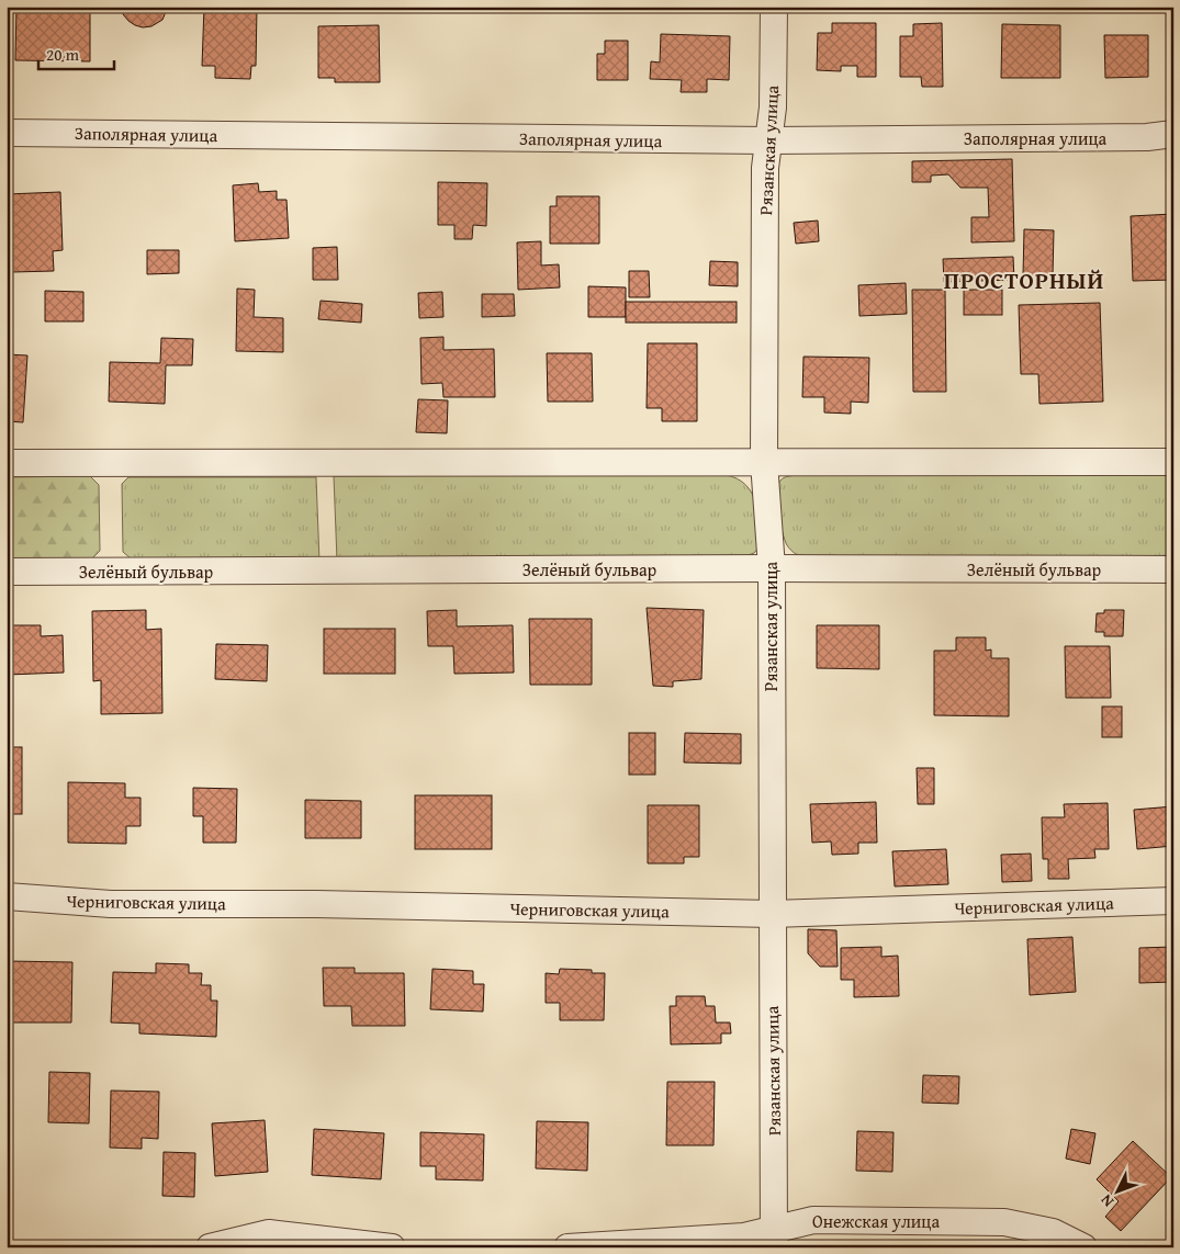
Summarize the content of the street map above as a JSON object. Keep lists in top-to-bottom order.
{
  "streets": {
    "street": [
      "Заполярная улица",
      "Рязанская улица",
      "Зелёный бульвар",
      "Черниговская улица",
      "Онежская улица"
    ]
  },
  "crossings": [
    ["Заполярная улица", "Рязанская улица"],
    ["Рязанская улица", "Зелёный бульвар"],
    ["Рязанская улица", "Черниговская улица"],
    ["Рязанская улица", "Онежская улица"]
  ],
  "districts": ["ПРОСТОРНЫЙ"],
  "scale_bar": "20 m",
  "north": "bottom left"
}
